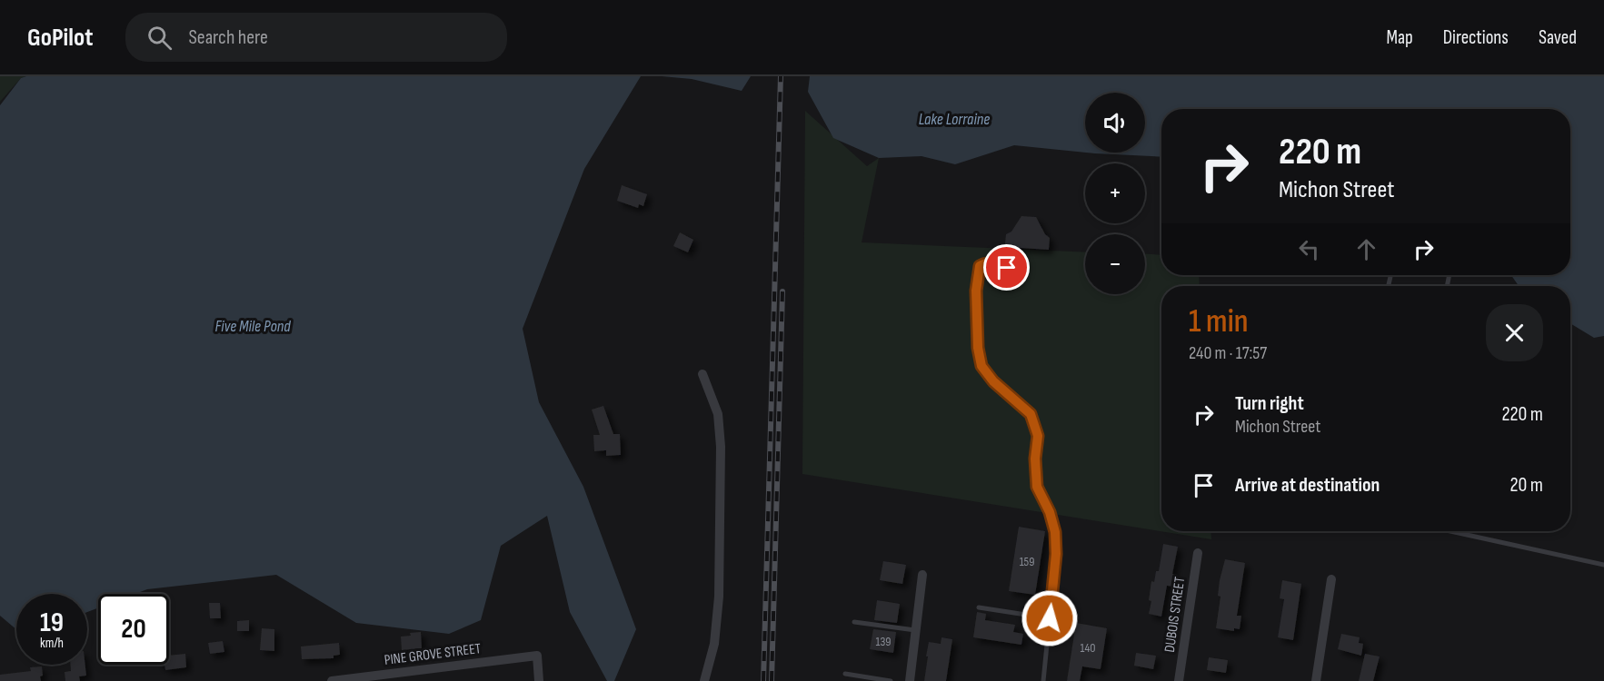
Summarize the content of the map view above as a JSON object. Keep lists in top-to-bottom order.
{
  "streets": {
    "street": ["DUBOIS STREET", "PINE GROVE STREET"]
  },
  "water": ["Lake Lorraine", "Five Mile Pond"],
  "house_numbers": ["159", "139", "140"],
  "page": {
    "header": "GoPilot",
    "search": "Search here",
    "nav": ["Map", "Directions", "Saved"],
    "map_buttons": ["+", "−"],
    "turn": ["220 m", "Michon Street"],
    "heading": ["1 min", "240 m · 17:57"],
    "list": [
      {
        "name": "Turn right",
        "note": "Michon Street",
        "value": "220 m"
      },
      {
        "name": "Arrive at destination",
        "value": "20 m"
      }
    ],
    "speed": "19 km/h",
    "limit": "20"
  }
}
